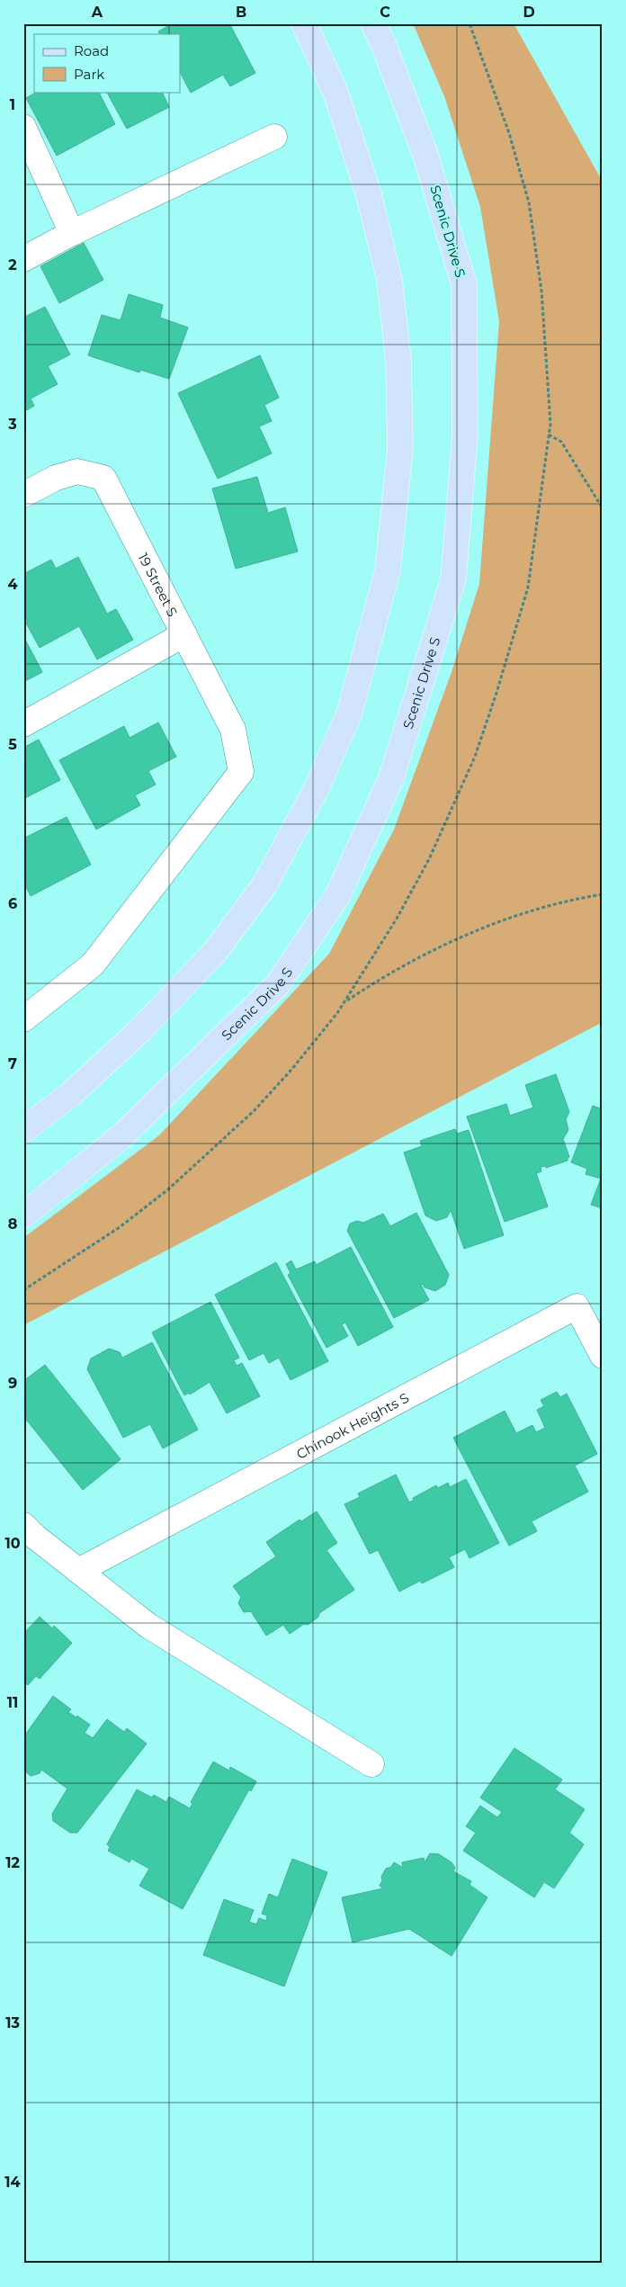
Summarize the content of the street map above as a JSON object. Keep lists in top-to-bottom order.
{
  "streets": {
    "main road": ["Scenic Drive S"],
    "street": ["19 Street S", "Chinook Heights S"]
  },
  "legend": ["Road", "Park"],
  "grid": {
    "columns": [
      "A",
      "B",
      "C",
      "D"
    ],
    "rows": [
      "1",
      "2",
      "3",
      "4",
      "5",
      "6",
      "7",
      "8",
      "9",
      "10",
      "11",
      "12",
      "13",
      "14"
    ]
  }
}
